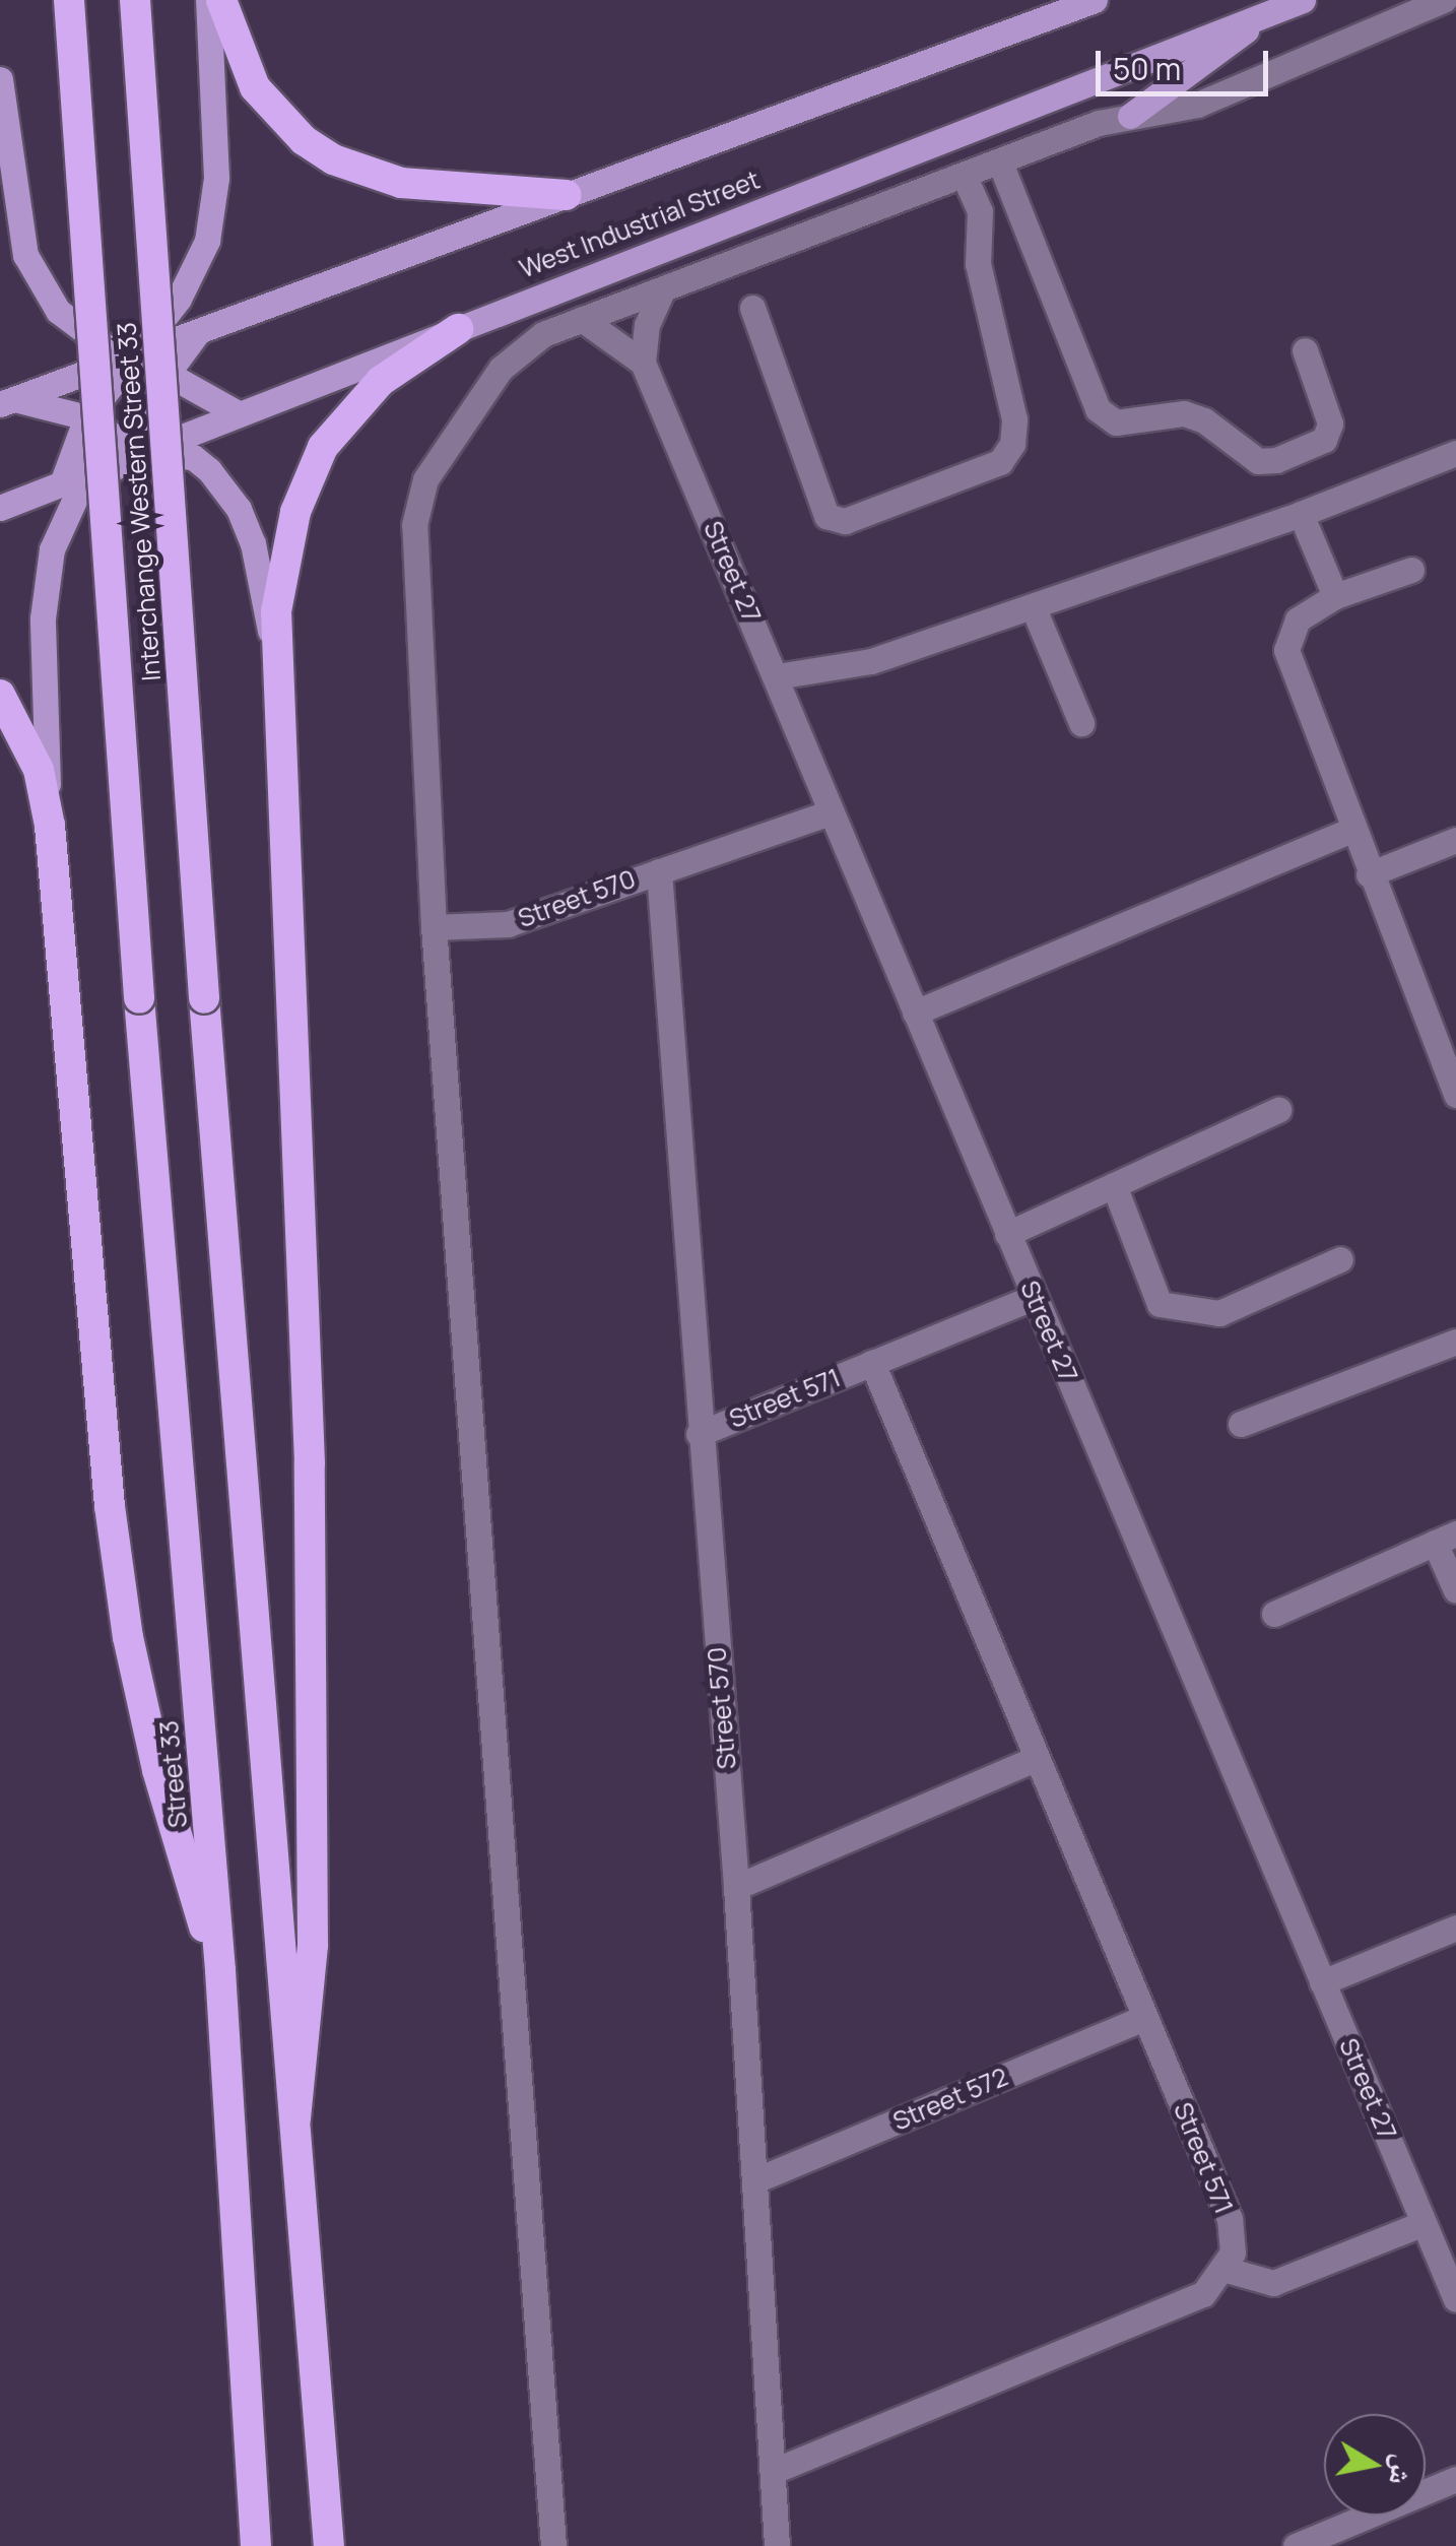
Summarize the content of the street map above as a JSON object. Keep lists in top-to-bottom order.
{
  "streets": {
    "highway": ["Interchange Western Street 33", "Street 33"],
    "main road": ["West Industrial Street"],
    "street": [
      "Street 27",
      "Street 570",
      "Street 571",
      "Street 572"
    ]
  },
  "crossings": [
    ["Interchange Western Street 33", "Street 33"],
    ["Street 27", "Street 570"],
    ["Street 27", "Street 571"],
    ["Street 570", "Street 571"],
    ["Street 570", "Street 572"],
    ["Street 571", "Street 572"]
  ],
  "scale_bar": "50 m",
  "north": "right"
}
